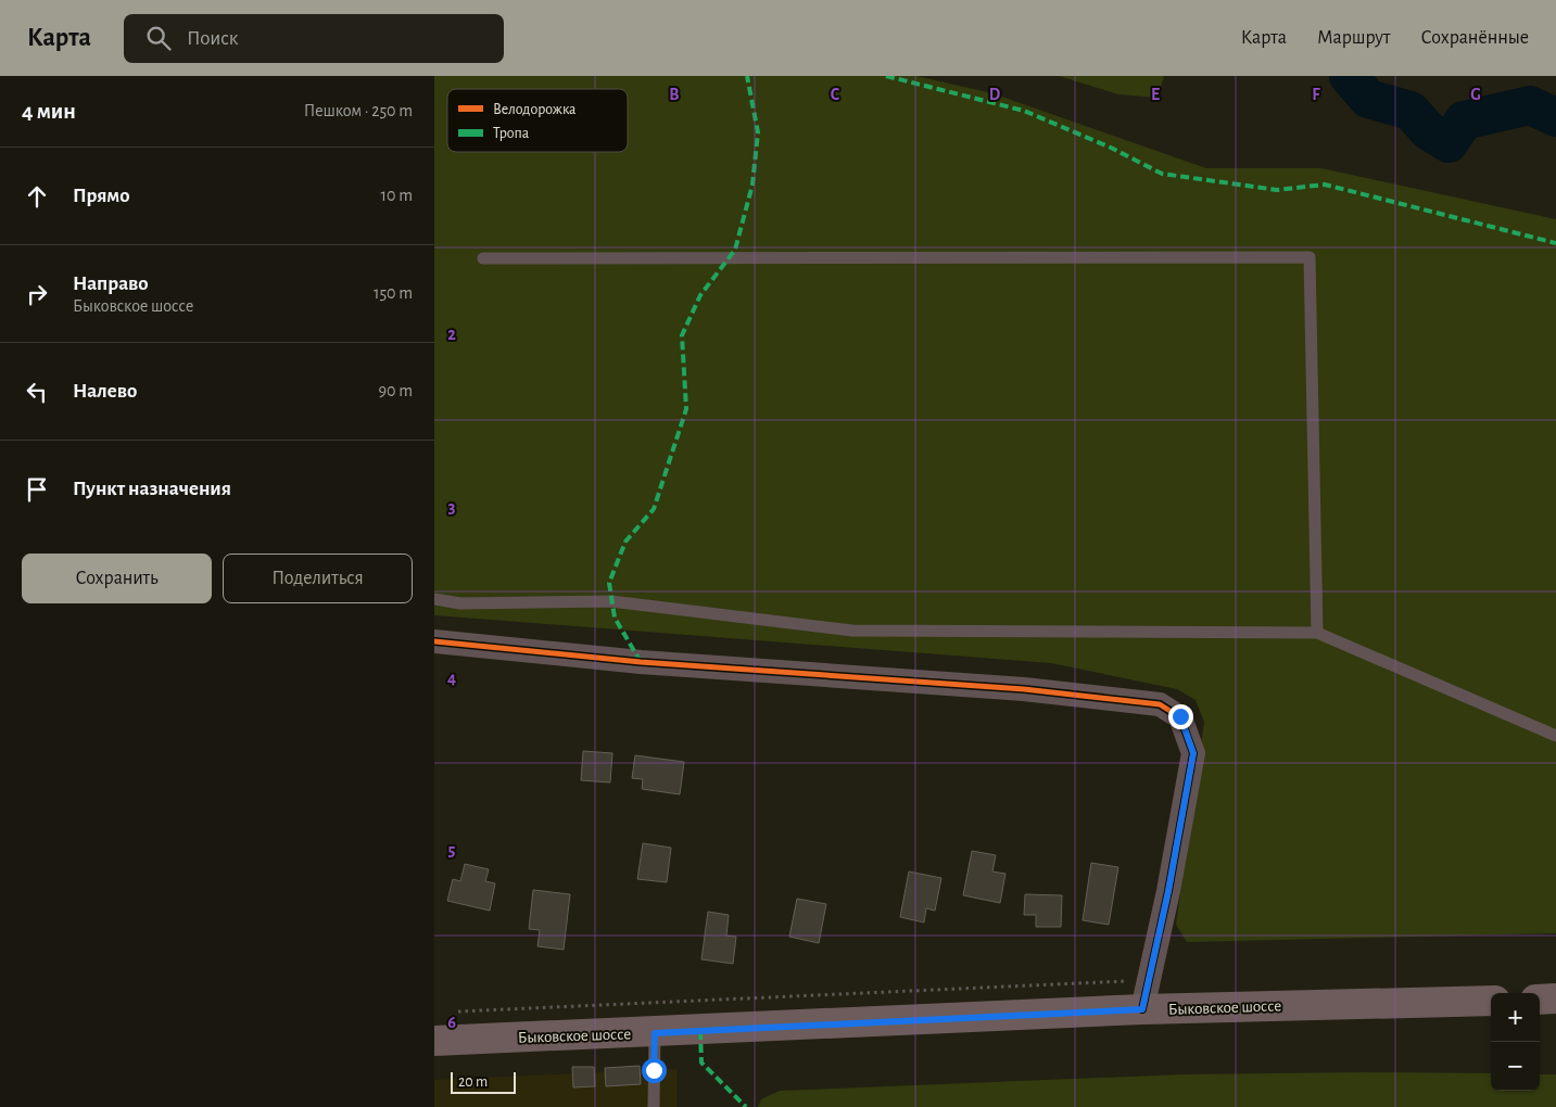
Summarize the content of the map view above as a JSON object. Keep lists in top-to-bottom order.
{
  "streets": {
    "main road": ["Быковское шоссе"]
  },
  "legend": ["Велодорожка", "Тропа"],
  "scale_bar": "20 m",
  "page": {
    "header": "Карта",
    "search": "Поиск",
    "nav": ["Карта", "Маршрут", "Сохранённые"],
    "heading": ["4 мин", "Пешком · 250 m"],
    "list": [
      ["Прямо", "10 m"],
      ["Направо", "Быковское шоссе", "150 m"],
      ["Налево", "90 m"],
      "Пункт назначения"
    ],
    "buttons": ["Сохранить", "Поделиться"],
    "map_buttons": ["+", "−"],
    "scale": "20 m"
  },
  "grid": {
    "columns": [
      "B",
      "C",
      "D",
      "E",
      "F",
      "G"
    ],
    "rows": [
      "2",
      "3",
      "4",
      "5",
      "6"
    ]
  }
}
